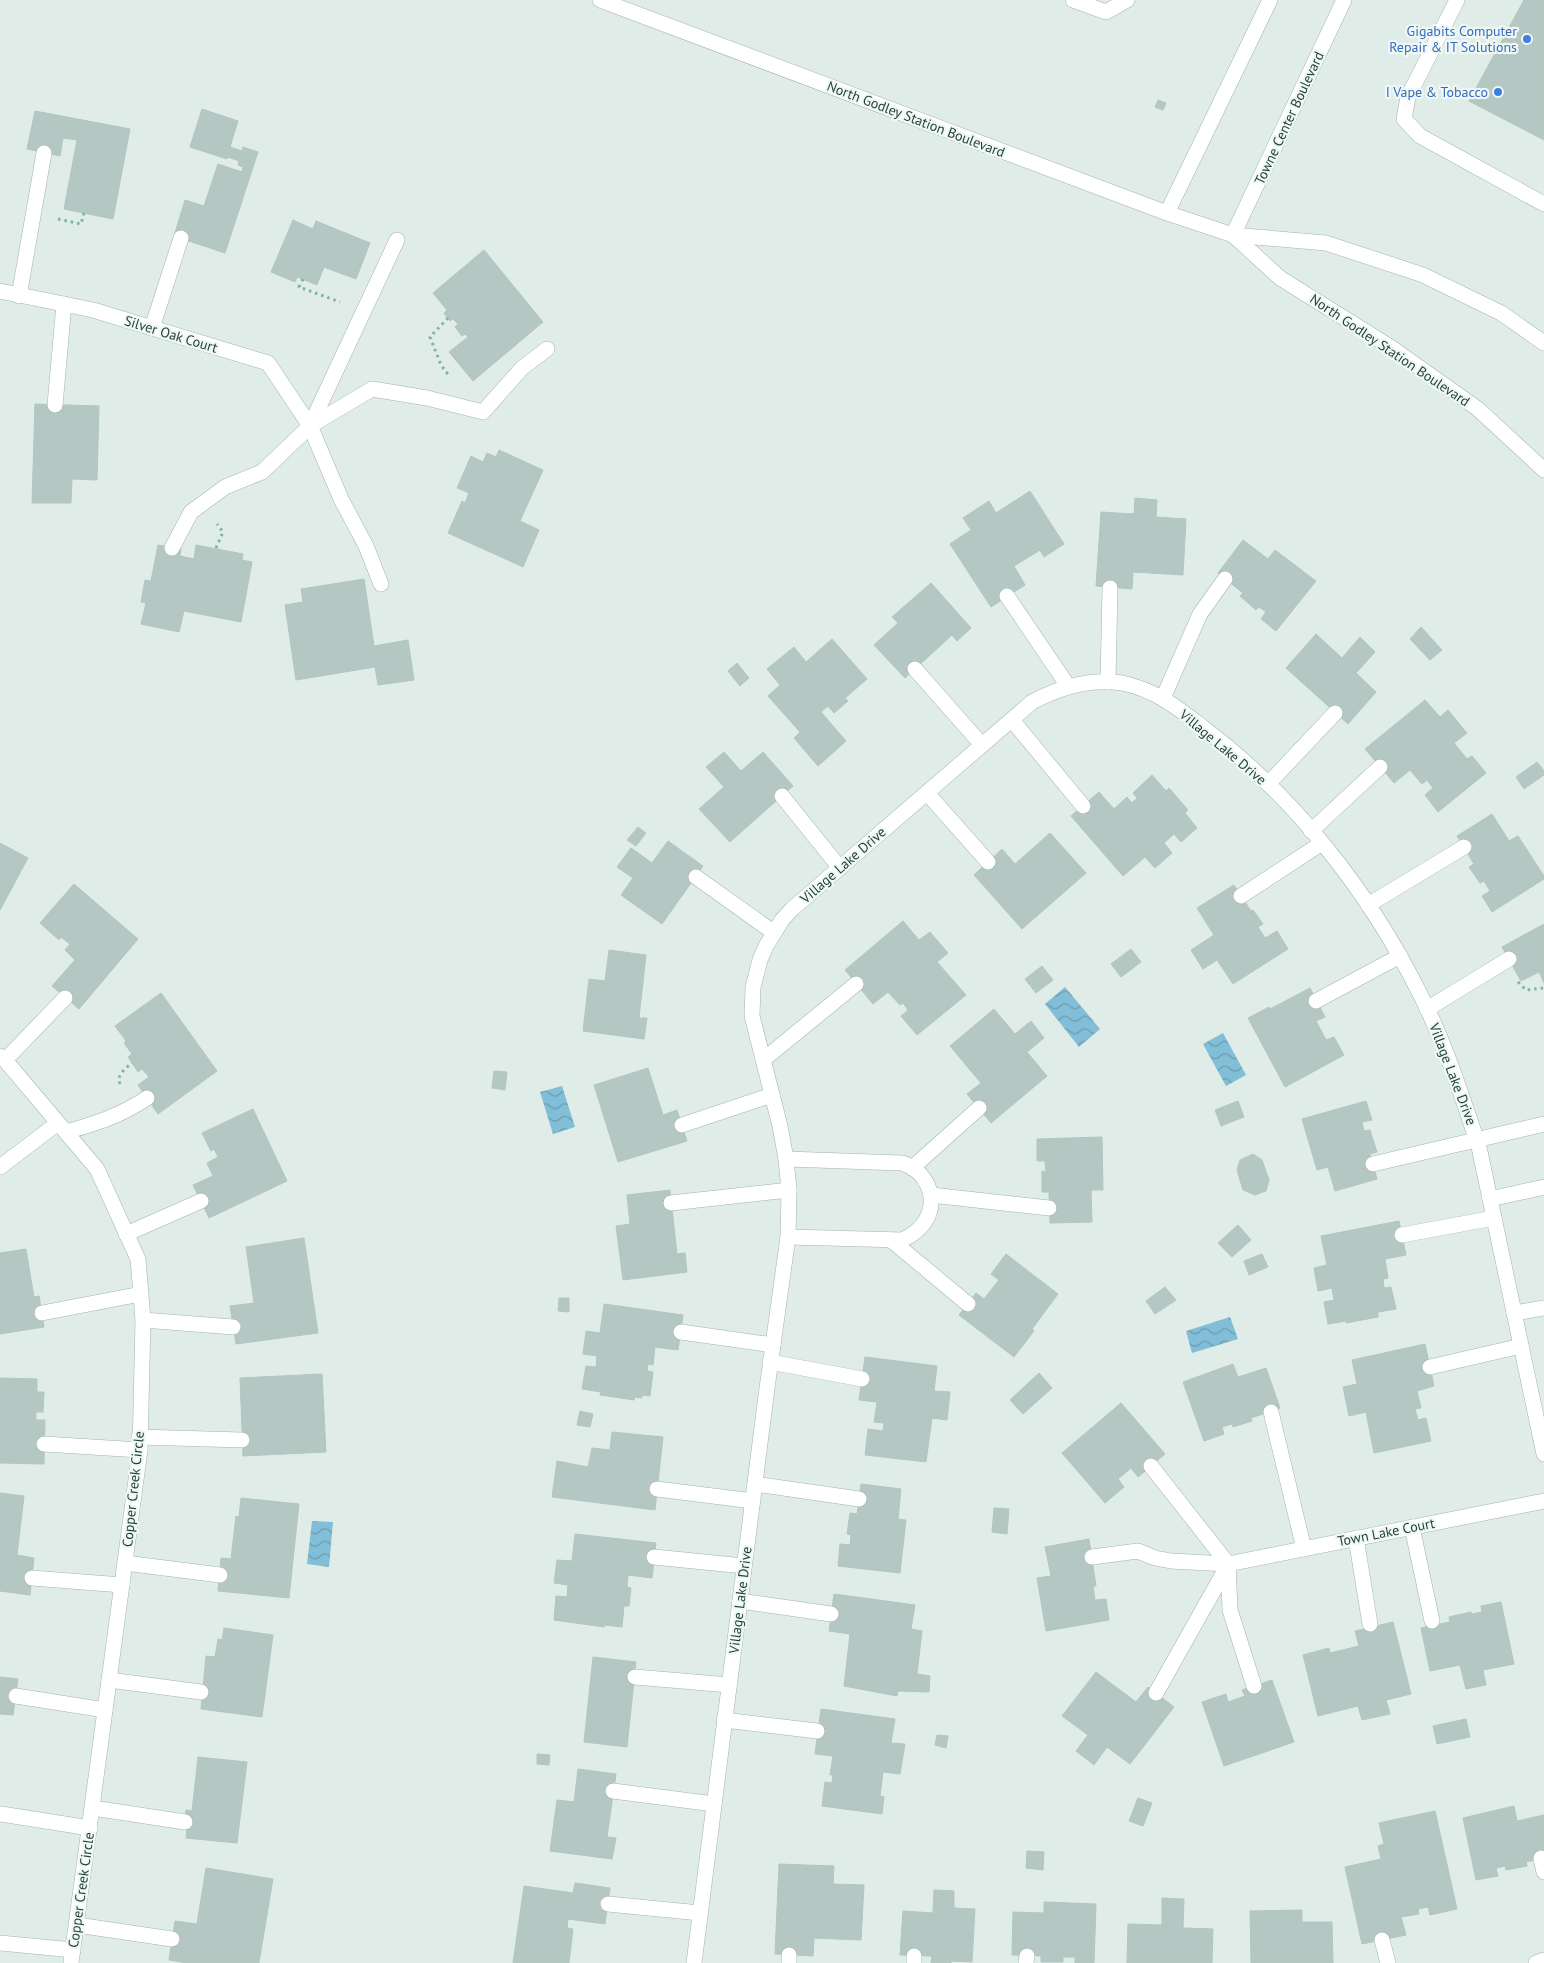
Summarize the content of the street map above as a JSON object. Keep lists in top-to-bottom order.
{
  "streets": {
    "street": [
      "Towne Center Boulevard",
      "North Godley Station Boulevard",
      "Silver Oak Court",
      "Village Lake Drive",
      "Copper Creek Circle",
      "Town Lake Court"
    ]
  },
  "crossings": [
    ["Towne Center Boulevard", "North Godley Station Boulevard"]
  ],
  "places": ["Gigabits Computer Repair & IT Solutions", "I Vape & Tobacco"]
}
